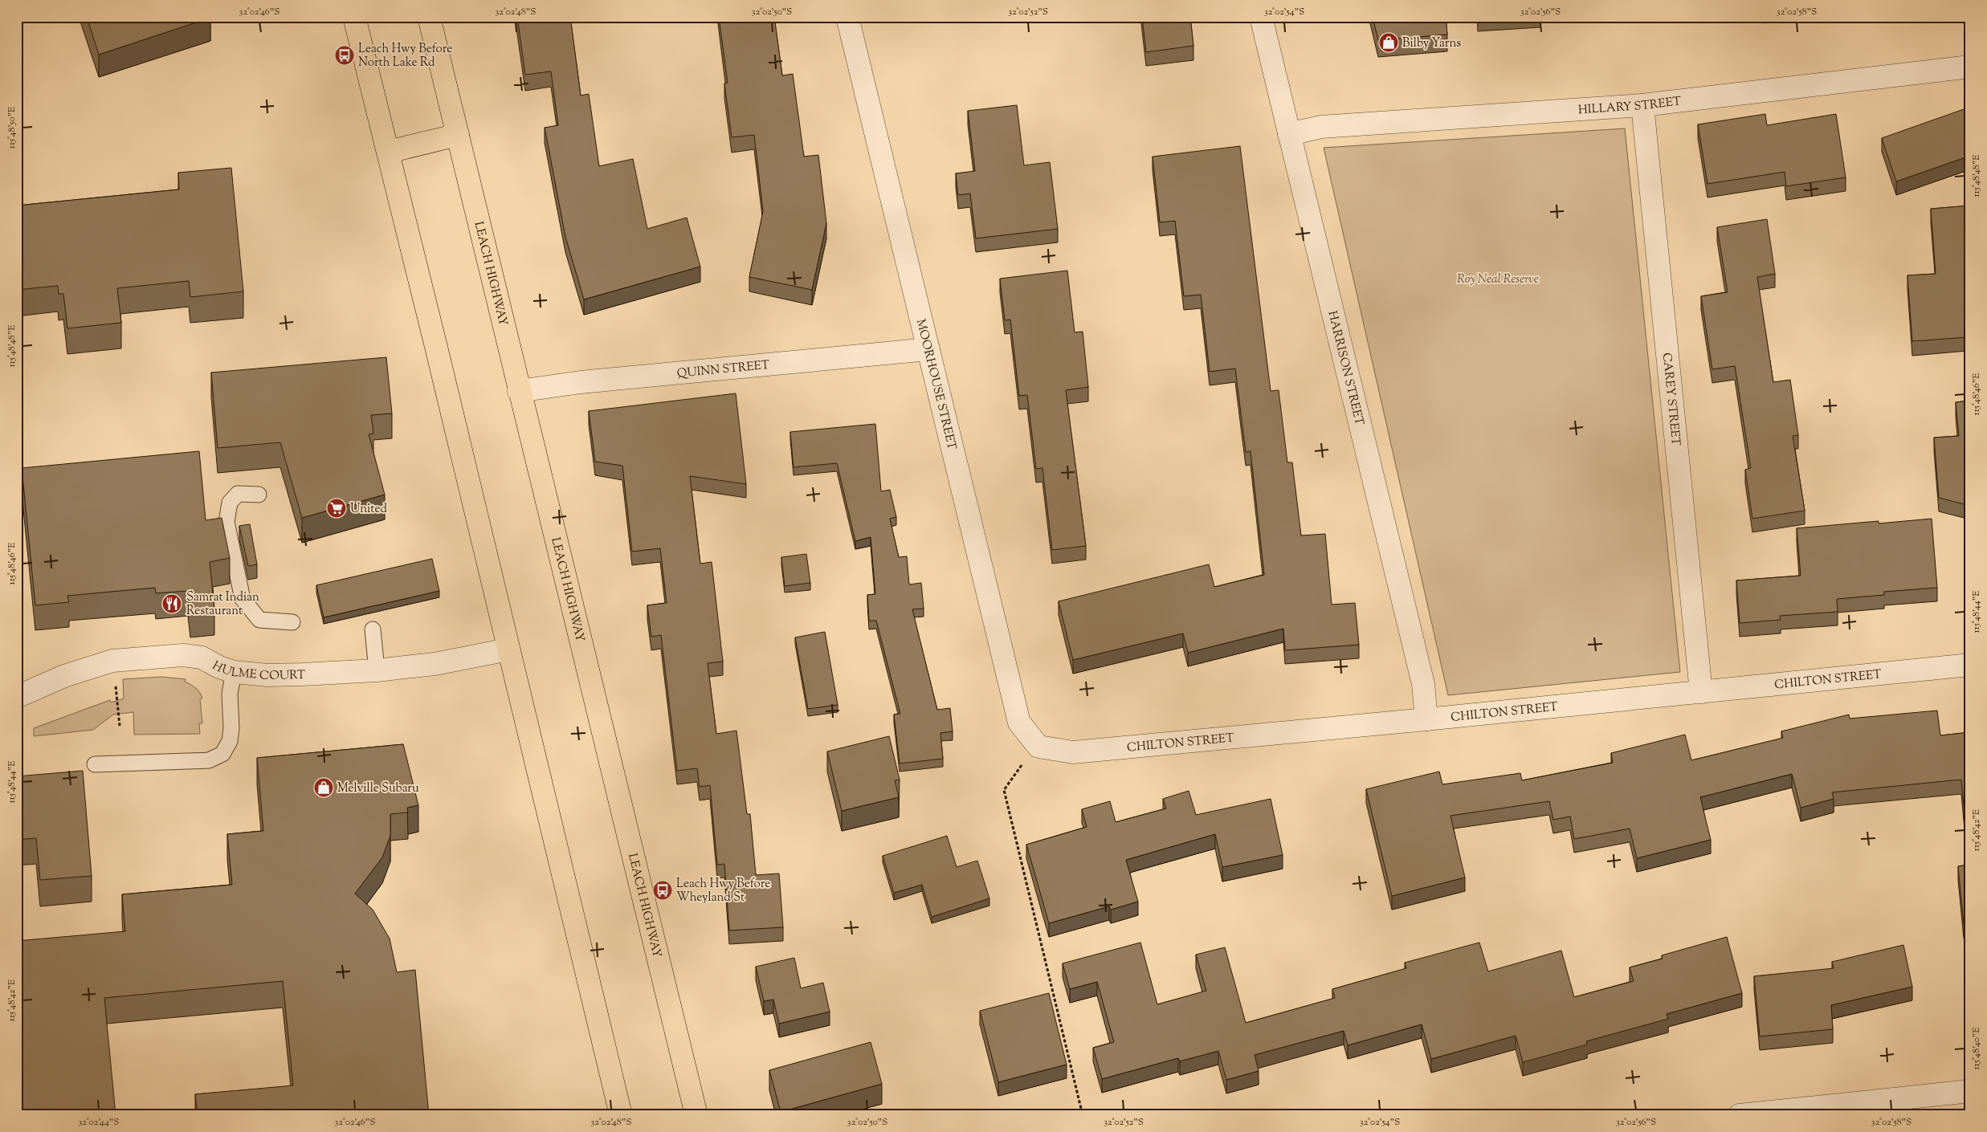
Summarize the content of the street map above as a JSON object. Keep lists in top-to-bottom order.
{
  "streets": {
    "highway": ["LEACH HIGHWAY"],
    "street": [
      "HILLARY STREET",
      "HARRISON STREET",
      "QUINN STREET",
      "MOORHOUSE STREET",
      "CAREY STREET",
      "HULME COURT",
      "CHILTON STREET"
    ]
  },
  "crossings": [
    ["HILLARY STREET", "HARRISON STREET"],
    ["HILLARY STREET", "CAREY STREET"],
    ["LEACH HIGHWAY", "QUINN STREET"],
    ["HARRISON STREET", "CHILTON STREET"],
    ["QUINN STREET", "MOORHOUSE STREET"],
    ["MOORHOUSE STREET", "CHILTON STREET"],
    ["CAREY STREET", "CHILTON STREET"]
  ],
  "parks": ["Roy Neal Reserve"],
  "places": {
    "shop": ["Bilby Yarns", "Melville Subaru"],
    "bus stop": ["Leach Hwy Before North Lake Rd", "Leach Hwy Before Wheyland St"],
    "supermarket": ["United"],
    "restaurant": ["Samrat Indian Restaurant"]
  },
  "coordinates": [
    "32°02'46\"S",
    "32°02'48\"S",
    "32°02'50\"S",
    "32°02'52\"S",
    "32°02'54\"S",
    "32°02'56\"S",
    "32°02'58\"S",
    "115°48'50\"E",
    "115°48'48\"E",
    "115°48'46\"E",
    "115°48'44\"E",
    "115°48'42\"E",
    "115°48'40\"E",
    "32°02'44\"S"
  ]
}
